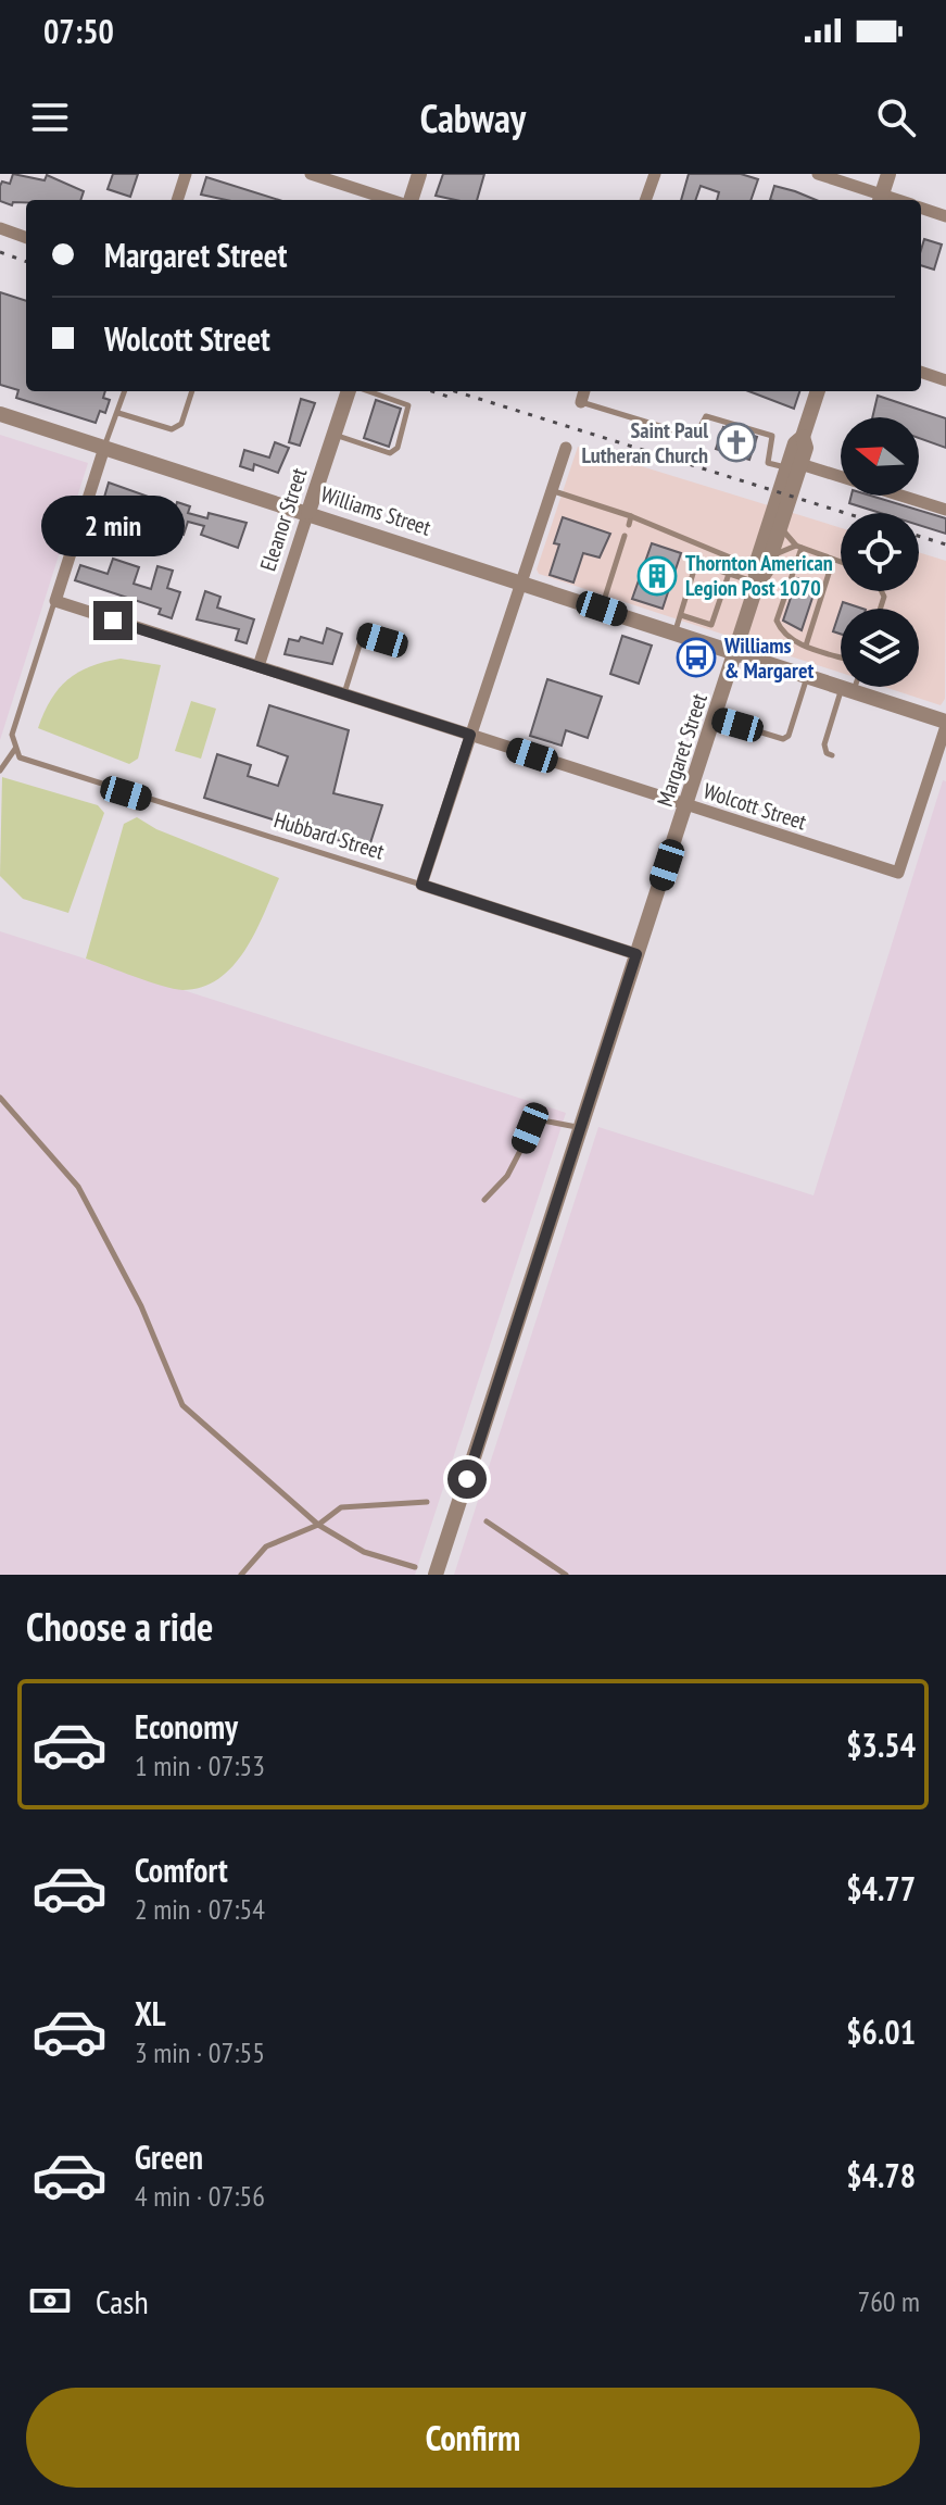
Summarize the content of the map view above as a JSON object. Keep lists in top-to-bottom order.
{
  "streets": {
    "street": [
      "Williams Street",
      "Eleanor Street",
      "Margaret Street",
      "Wolcott Street",
      "Hubbard Street"
    ]
  },
  "crossings": [
    ["Williams Street", "Eleanor Street"],
    ["Williams Street", "Margaret Street"],
    ["Williams Street", "Wolcott Street"],
    ["Eleanor Street", "Wolcott Street"],
    ["Margaret Street", "Wolcott Street"],
    ["Margaret Street", "Hubbard Street"]
  ],
  "places": {
    "church": ["Saint Paul Lutheran Church"],
    "building": ["Thornton American Legion Post 1070"],
    "bus stop": ["Williams & Margaret"]
  },
  "north": "left",
  "page": {
    "status": "07:50",
    "header": "Cabway",
    "banner": ["Margaret Street", "Wolcott Street"],
    "bubble": "2 min",
    "heading": "Choose a ride",
    "list": [
      {
        "name": "Economy",
        "note": "1 min · 07:53",
        "value": "$3.54"
      },
      {
        "name": "Comfort",
        "note": "2 min · 07:54",
        "value": "$4.77"
      },
      {
        "name": "XL",
        "note": "3 min · 07:55",
        "value": "$6.01"
      },
      {
        "name": "Green",
        "note": "4 min · 07:56",
        "value": "$4.78"
      }
    ],
    "pay": ["Cash", "760 m"],
    "buttons": "Confirm"
  }
}
